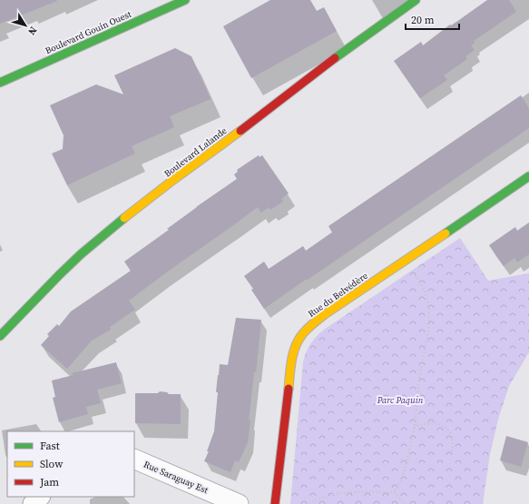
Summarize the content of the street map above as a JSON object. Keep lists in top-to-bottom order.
{
  "streets": {
    "street": [
      "Boulevard Gouin Ouest",
      "Boulevard Lalande",
      "Rue du Belvédère",
      "Rue Saraguay Est"
    ]
  },
  "parks": ["Parc Paquin"],
  "legend": ["Fast", "Slow", "Jam"],
  "scale_bar": "20 m",
  "north": "bottom right"
}
